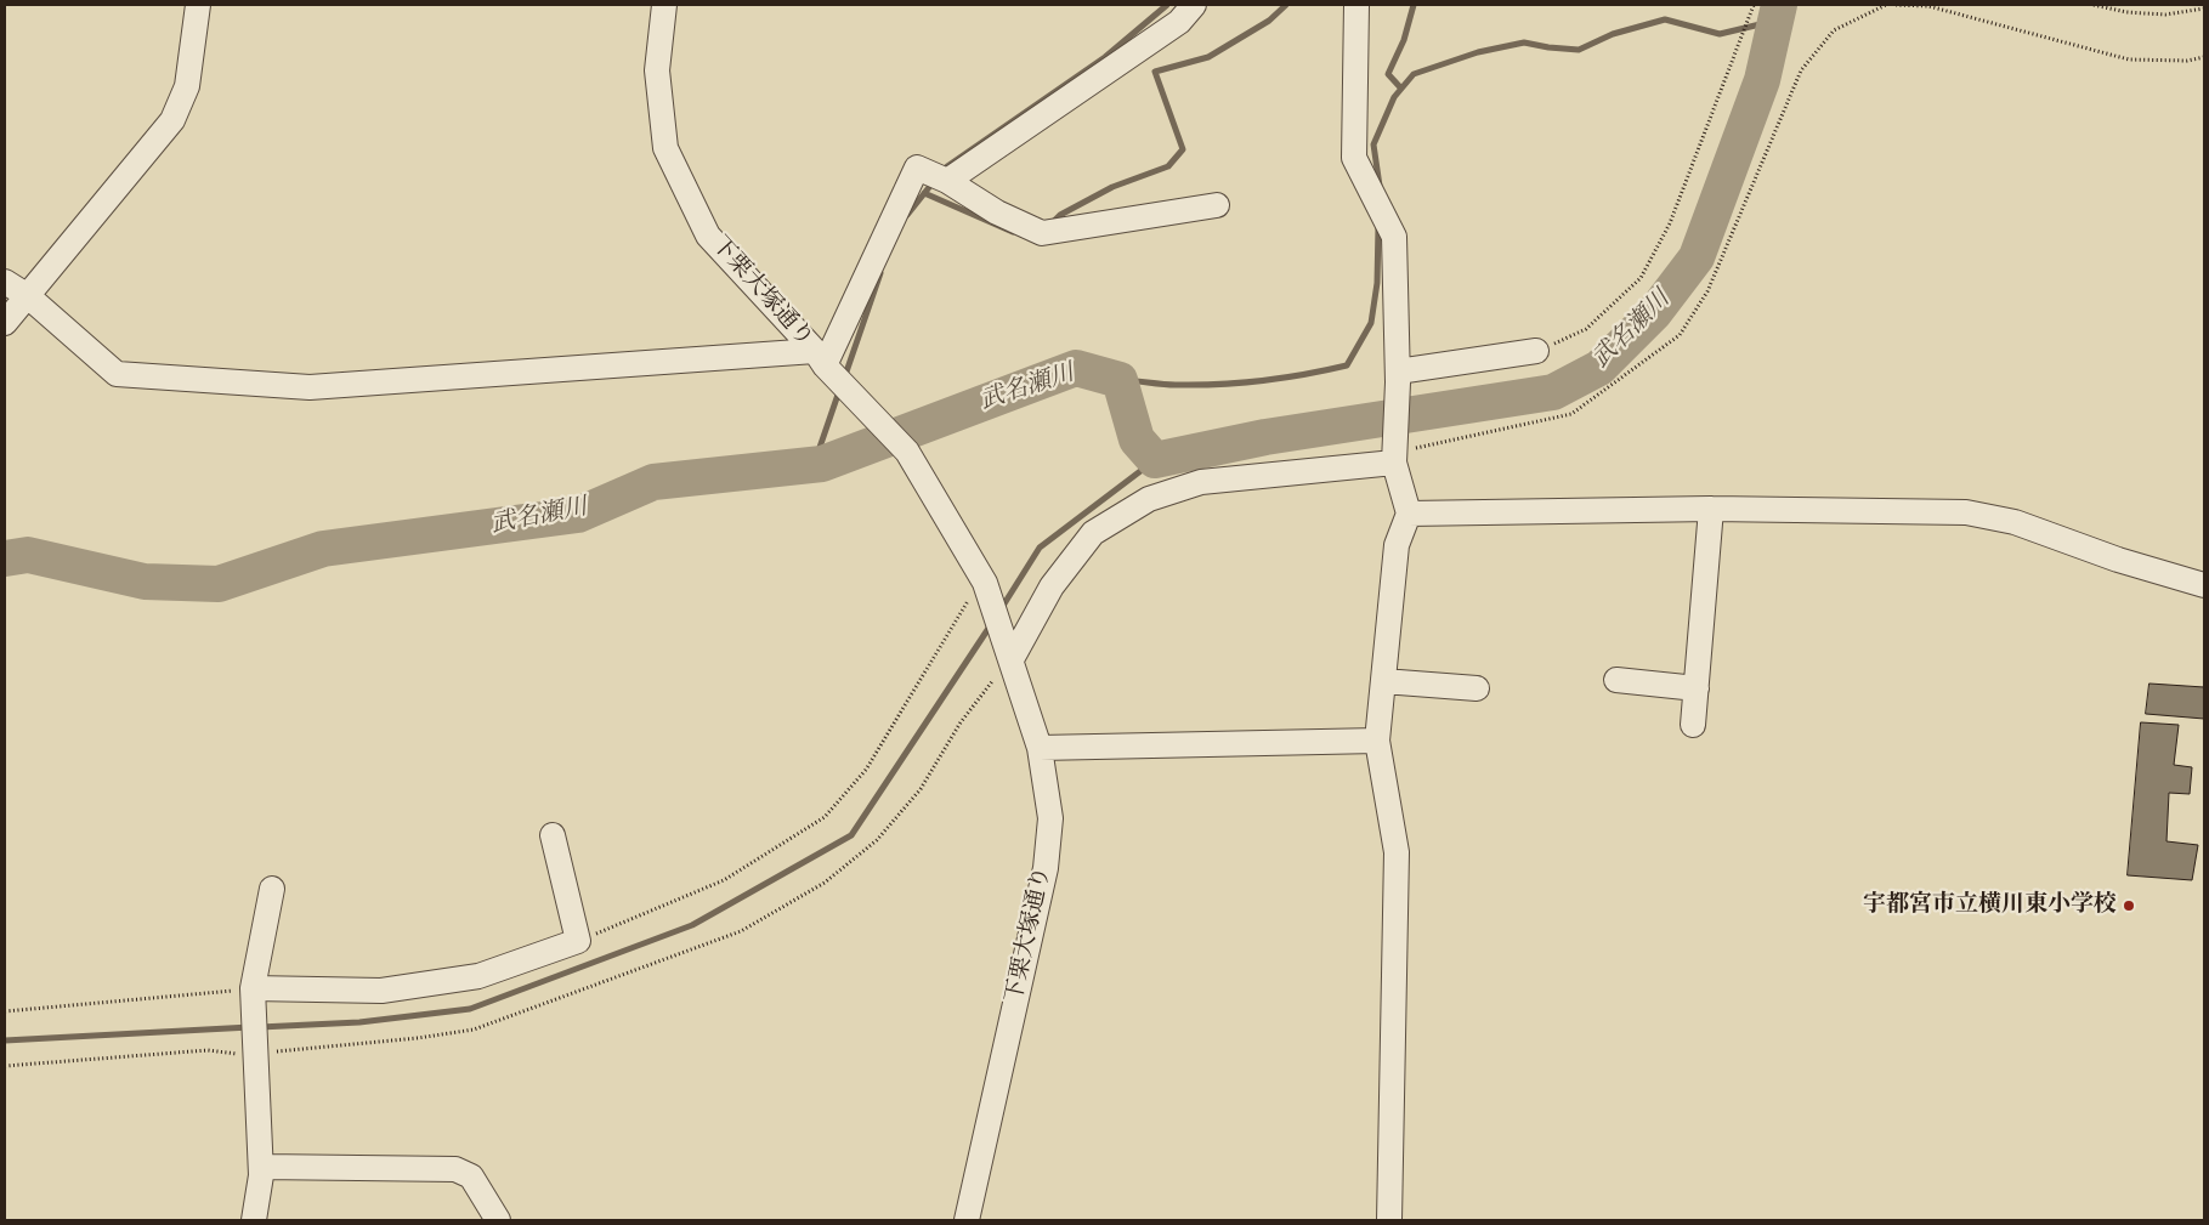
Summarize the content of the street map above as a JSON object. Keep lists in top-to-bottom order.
{
  "streets": {
    "street": ["下栗大塚通り"]
  },
  "water": ["武名瀬川"],
  "places": ["宇都宮市立横川東小学校"]
}
